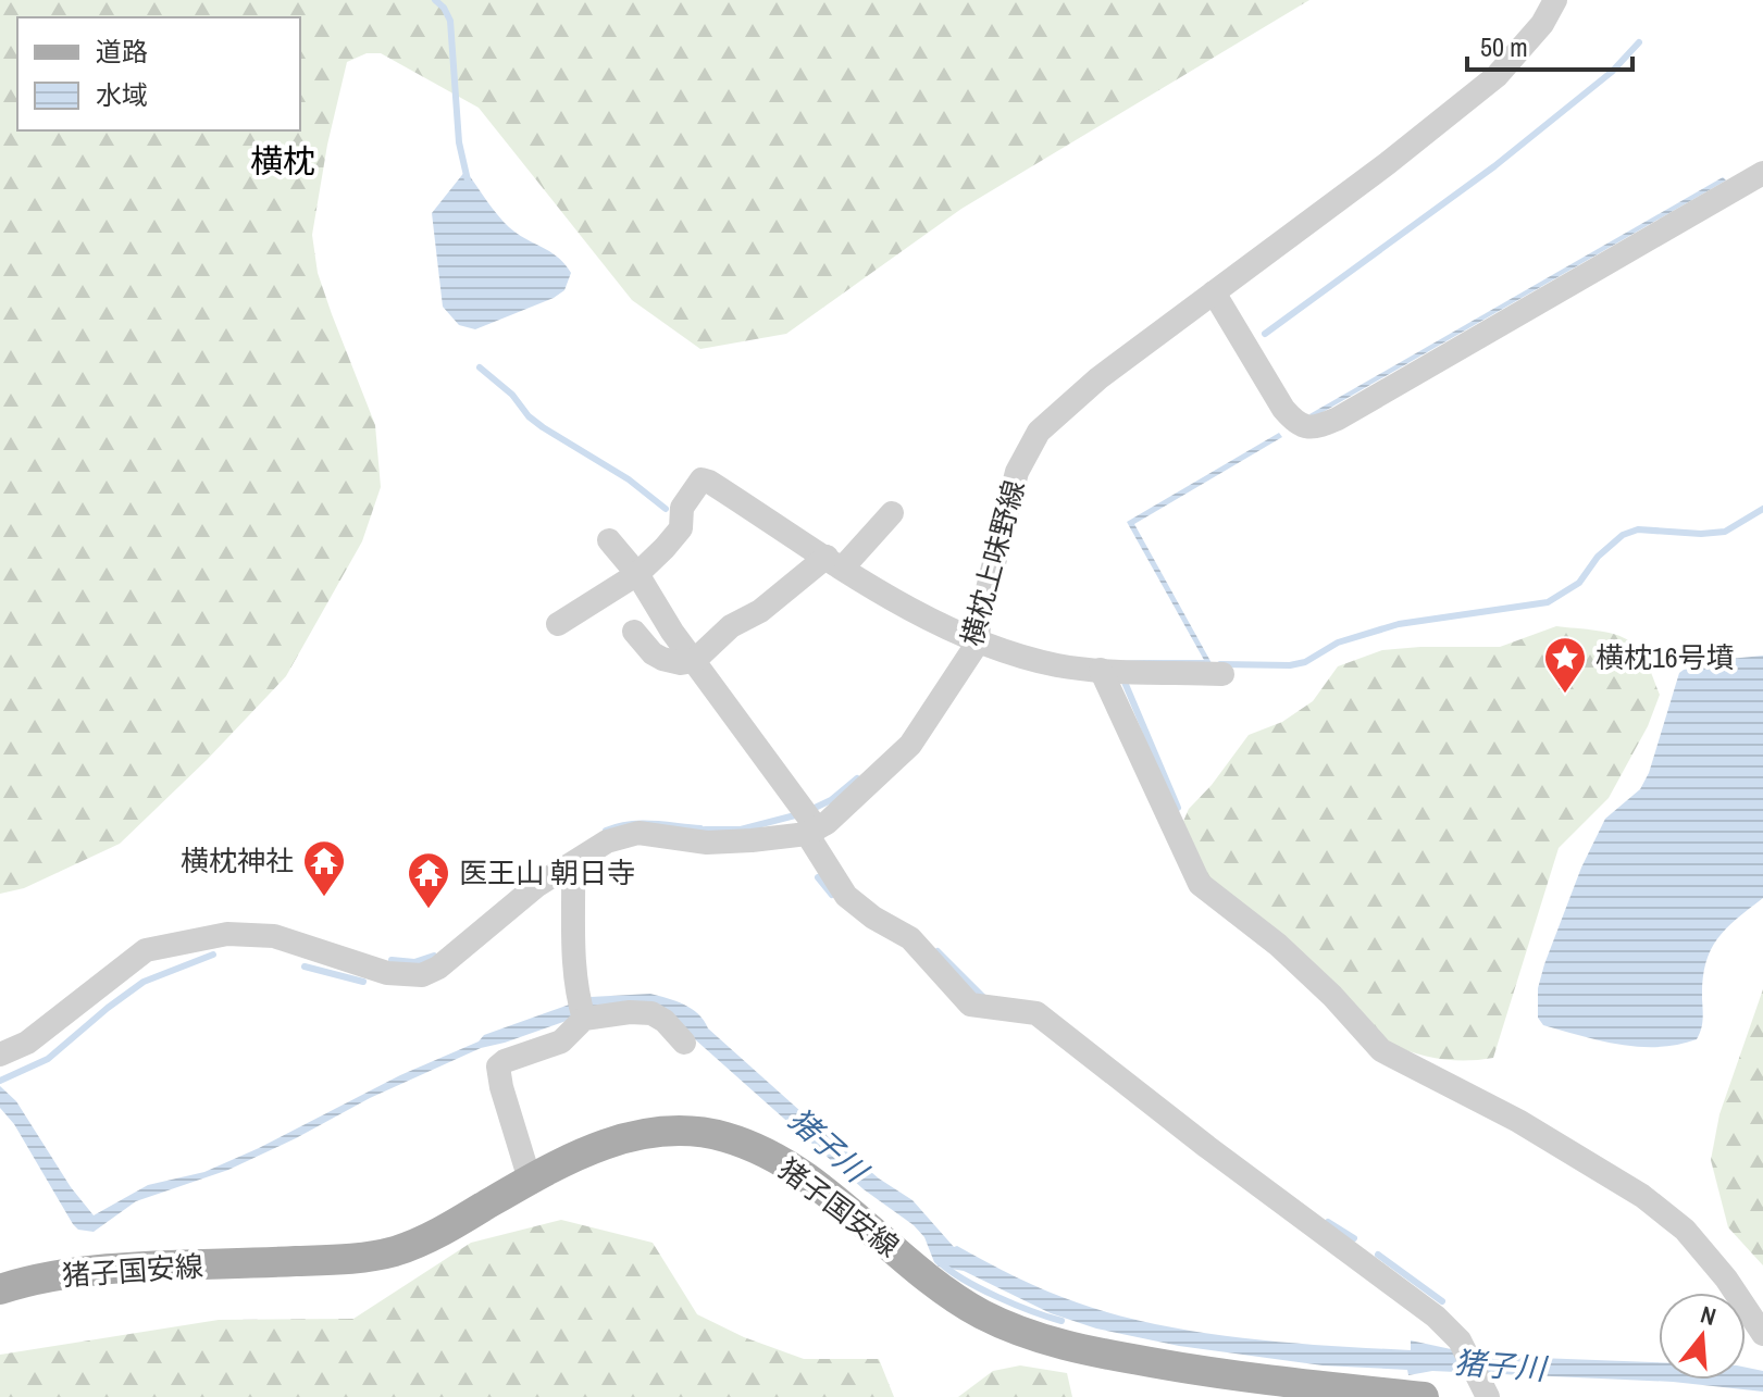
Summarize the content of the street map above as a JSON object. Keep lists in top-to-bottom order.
{
  "streets": {
    "main road": ["猪子国安線"],
    "street": ["横枕上味野線"]
  },
  "districts": ["横枕"],
  "water": ["猪子川"],
  "places": {
    "place": ["横枕16号墳"],
    "temple": ["横枕神社", "医王山 朝日寺"]
  },
  "legend": ["道路", "水域"],
  "scale_bar": "50 m",
  "north": "top"
}
